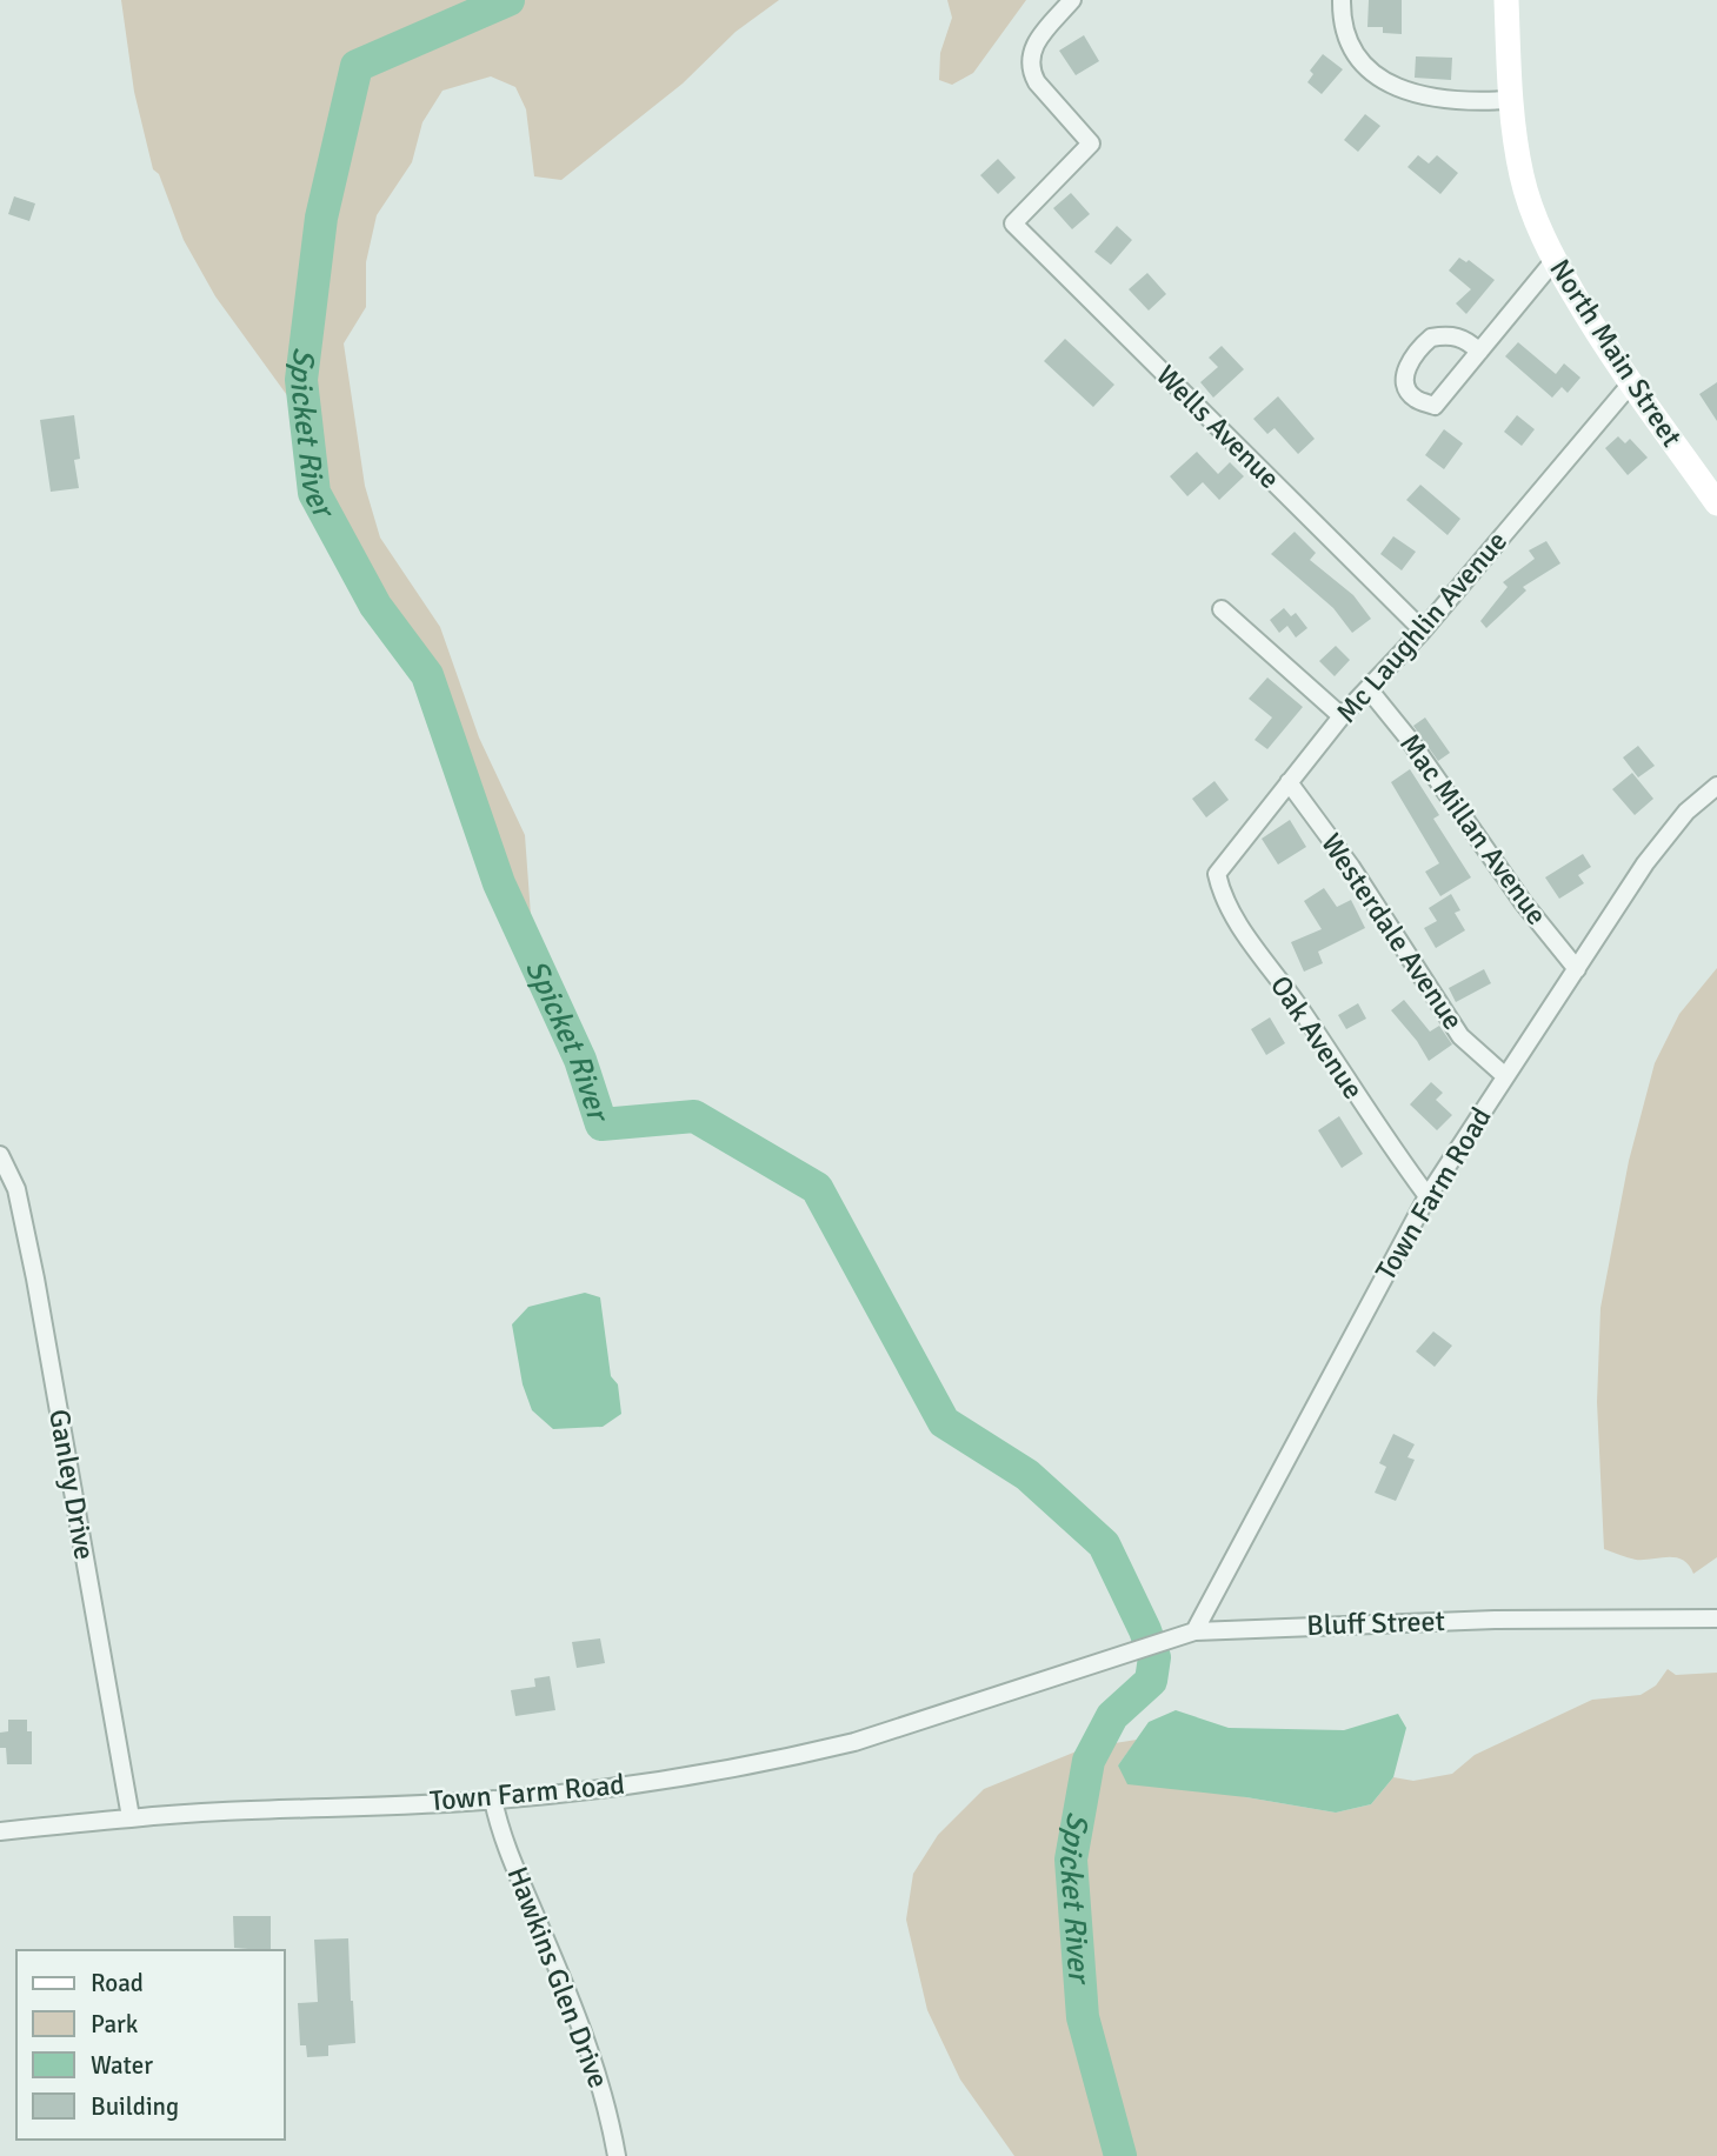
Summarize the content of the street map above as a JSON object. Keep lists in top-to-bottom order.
{
  "streets": {
    "street": [
      "North Main Street",
      "Wells Avenue",
      "Mc Laughlin Avenue",
      "Mac Millan Avenue",
      "Westerdale Avenue",
      "Oak Avenue",
      "Town Farm Road",
      "Ganley Drive",
      "Bluff Street",
      "Hawkins Glen Drive"
    ]
  },
  "crossings": [
    ["North Main Street", "Mc Laughlin Avenue"],
    ["Wells Avenue", "Mc Laughlin Avenue"],
    ["Mc Laughlin Avenue", "Mac Millan Avenue"],
    ["Mc Laughlin Avenue", "Westerdale Avenue"],
    ["Mc Laughlin Avenue", "Oak Avenue"],
    ["Mac Millan Avenue", "Town Farm Road"],
    ["Westerdale Avenue", "Town Farm Road"],
    ["Oak Avenue", "Town Farm Road"],
    ["Town Farm Road", "Ganley Drive"],
    ["Town Farm Road", "Bluff Street"],
    ["Town Farm Road", "Hawkins Glen Drive"]
  ],
  "water": ["Spicket River"],
  "legend": [
    "Road",
    "Park",
    "Water",
    "Building"
  ]
}
